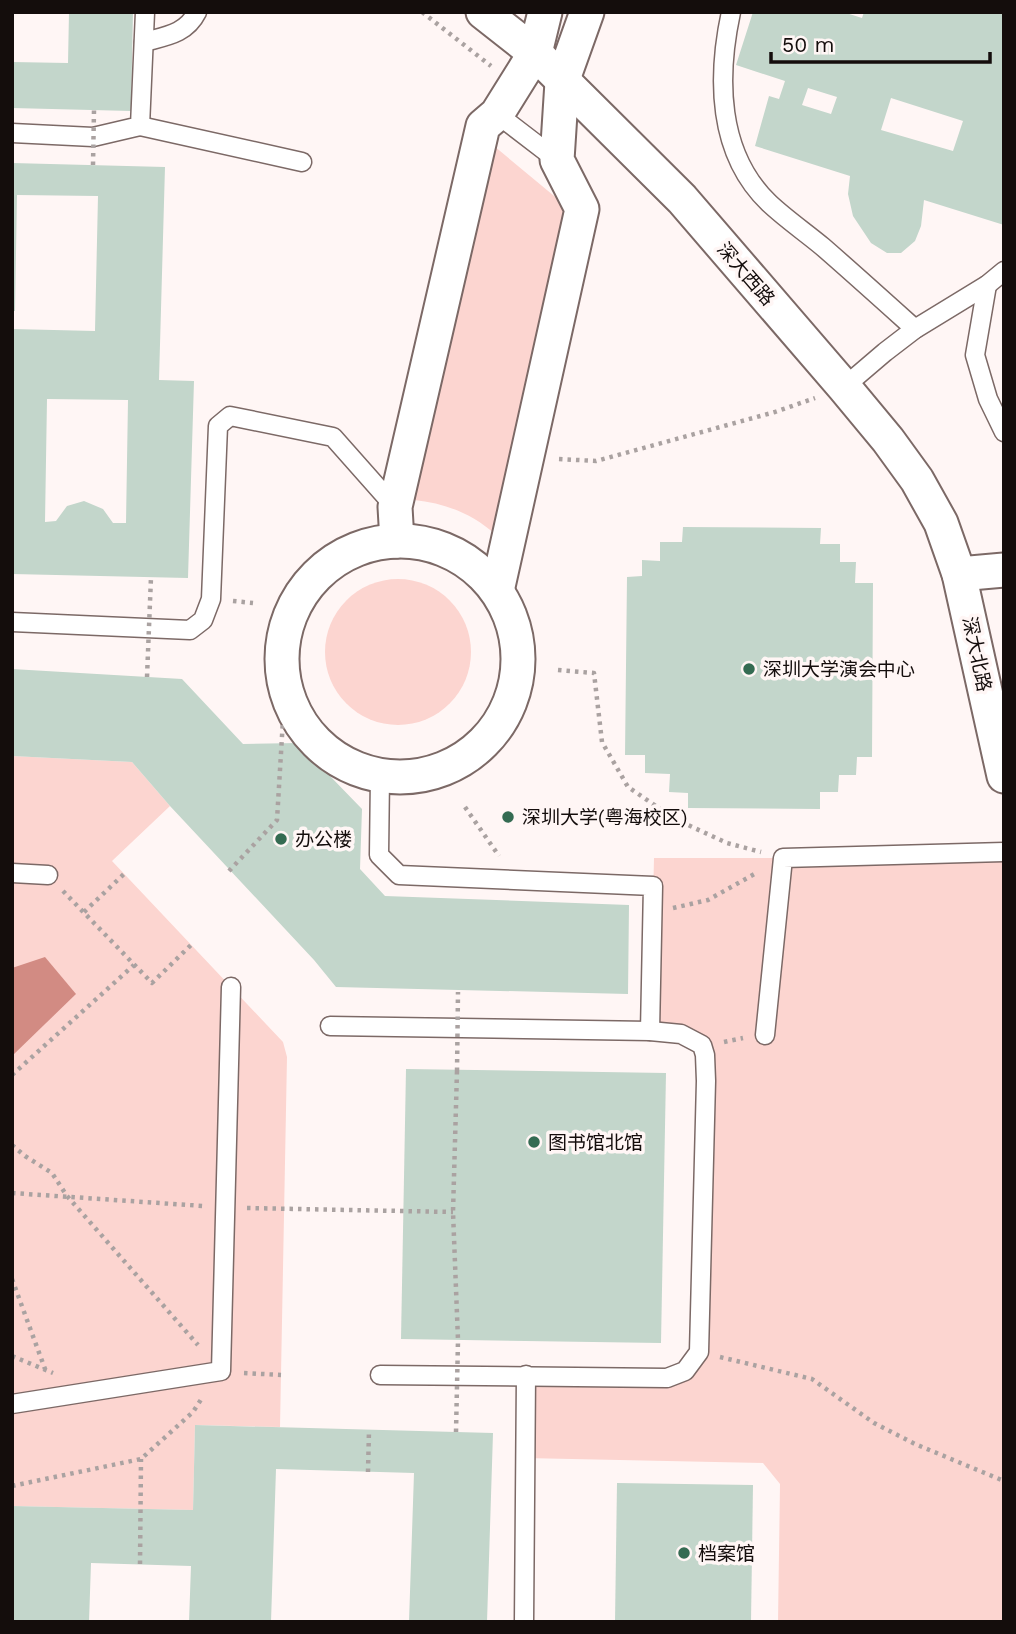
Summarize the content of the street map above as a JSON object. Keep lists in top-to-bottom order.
{
  "streets": {
    "street": ["深大西路", "深大北路"]
  },
  "crossings": [
    ["深大西路", "深大北路"]
  ],
  "places": [
    "深圳大学演会中心",
    "深圳大学(粤海校区)",
    "办公楼",
    "图书馆北馆",
    "档案馆"
  ],
  "scale_bar": "50 m"
}
